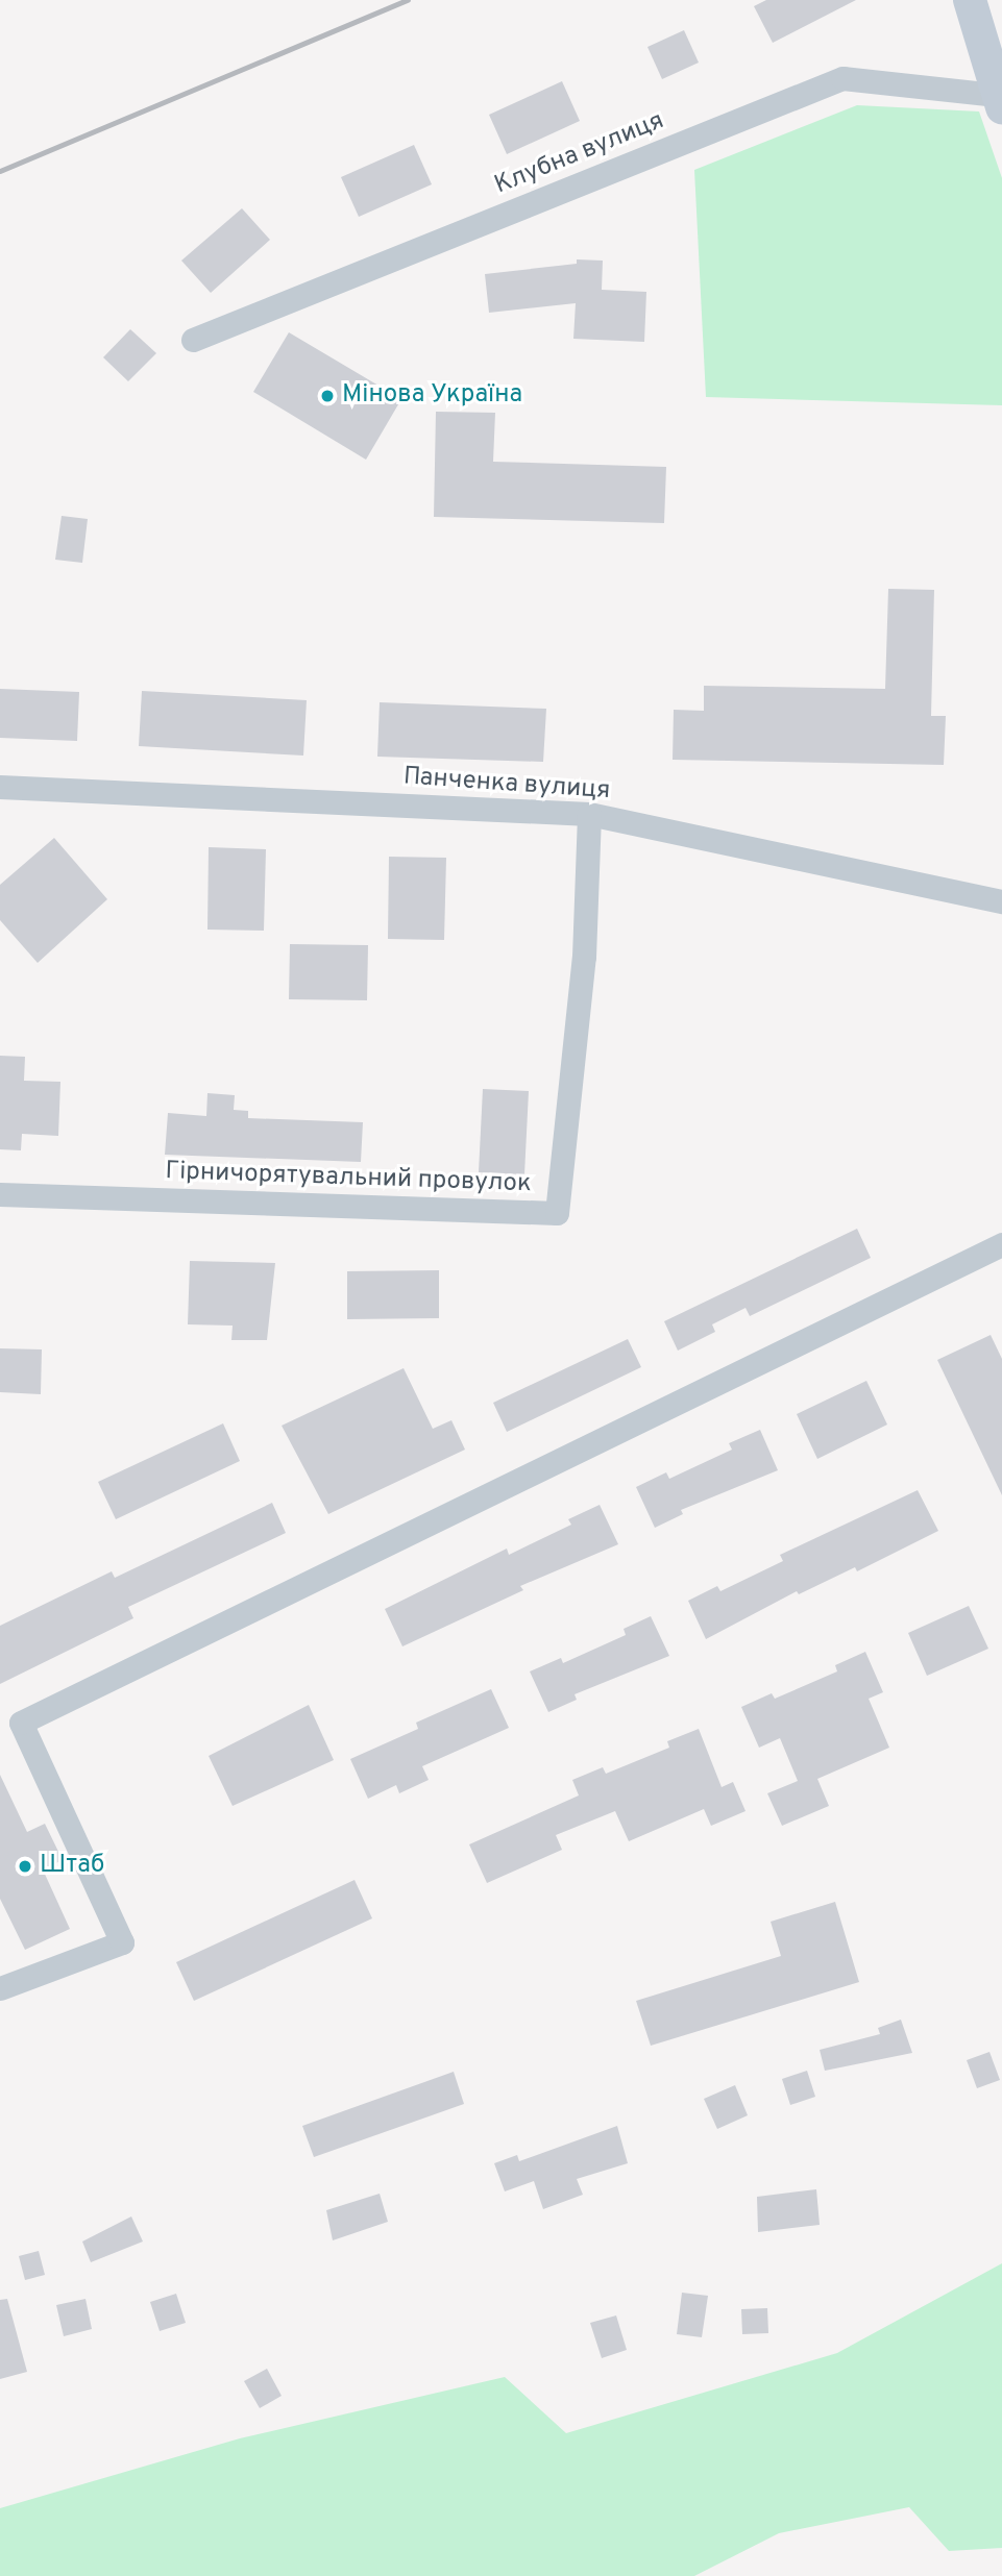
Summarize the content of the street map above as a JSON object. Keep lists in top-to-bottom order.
{
  "streets": {
    "street": ["Клубна вулиця", "Панченка вулиця", "Гірничорятувальний провулок"]
  },
  "crossings": [
    ["Панченка вулиця", "Гірничорятувальний провулок"]
  ],
  "places": ["Мінова Україна", "Штаб"]
}
